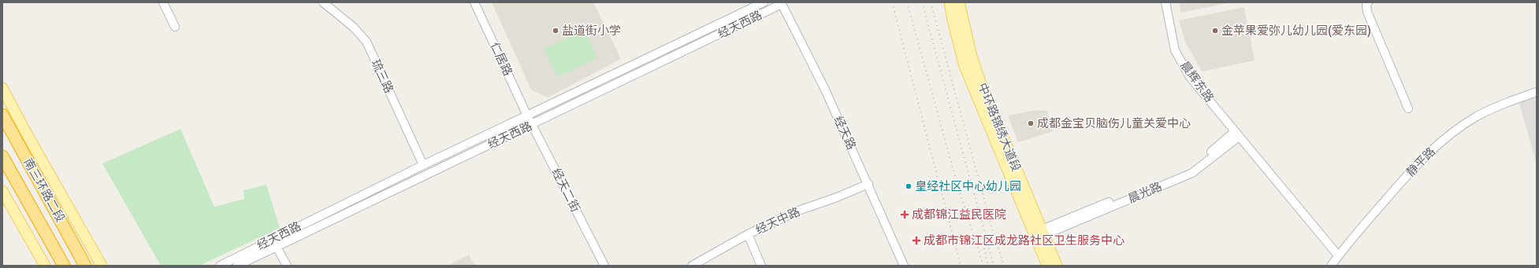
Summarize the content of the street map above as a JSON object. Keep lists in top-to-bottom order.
{
  "streets": {
    "highway": ["南三环路二段"],
    "main road": ["中环路锦绣大道段"],
    "street": [
      "经天西路",
      "仁居路",
      "琉三路",
      "晨辉东路",
      "经天路",
      "静平路",
      "经天二街",
      "晨光路",
      "经天中路"
    ]
  },
  "crossings": [
    ["经天西路", "仁居路"],
    ["经天西路", "琉三路"],
    ["经天西路", "经天路"],
    ["经天西路", "经天二街"],
    ["仁居路", "经天二街"],
    ["晨辉东路", "静平路"],
    ["晨辉东路", "晨光路"],
    ["中环路锦绣大道段", "晨光路"],
    ["经天路", "经天中路"]
  ],
  "places": {
    "other": [
      "盐道街小学",
      "金苹果爱弥儿幼儿园(爱东园)",
      "成都金宝贝脑伤儿童关爱中心",
      "皇经社区中心幼儿园"
    ],
    "health": ["成都锦江益民医院", "成都市锦江区成龙路社区卫生服务中心"]
  }
}
